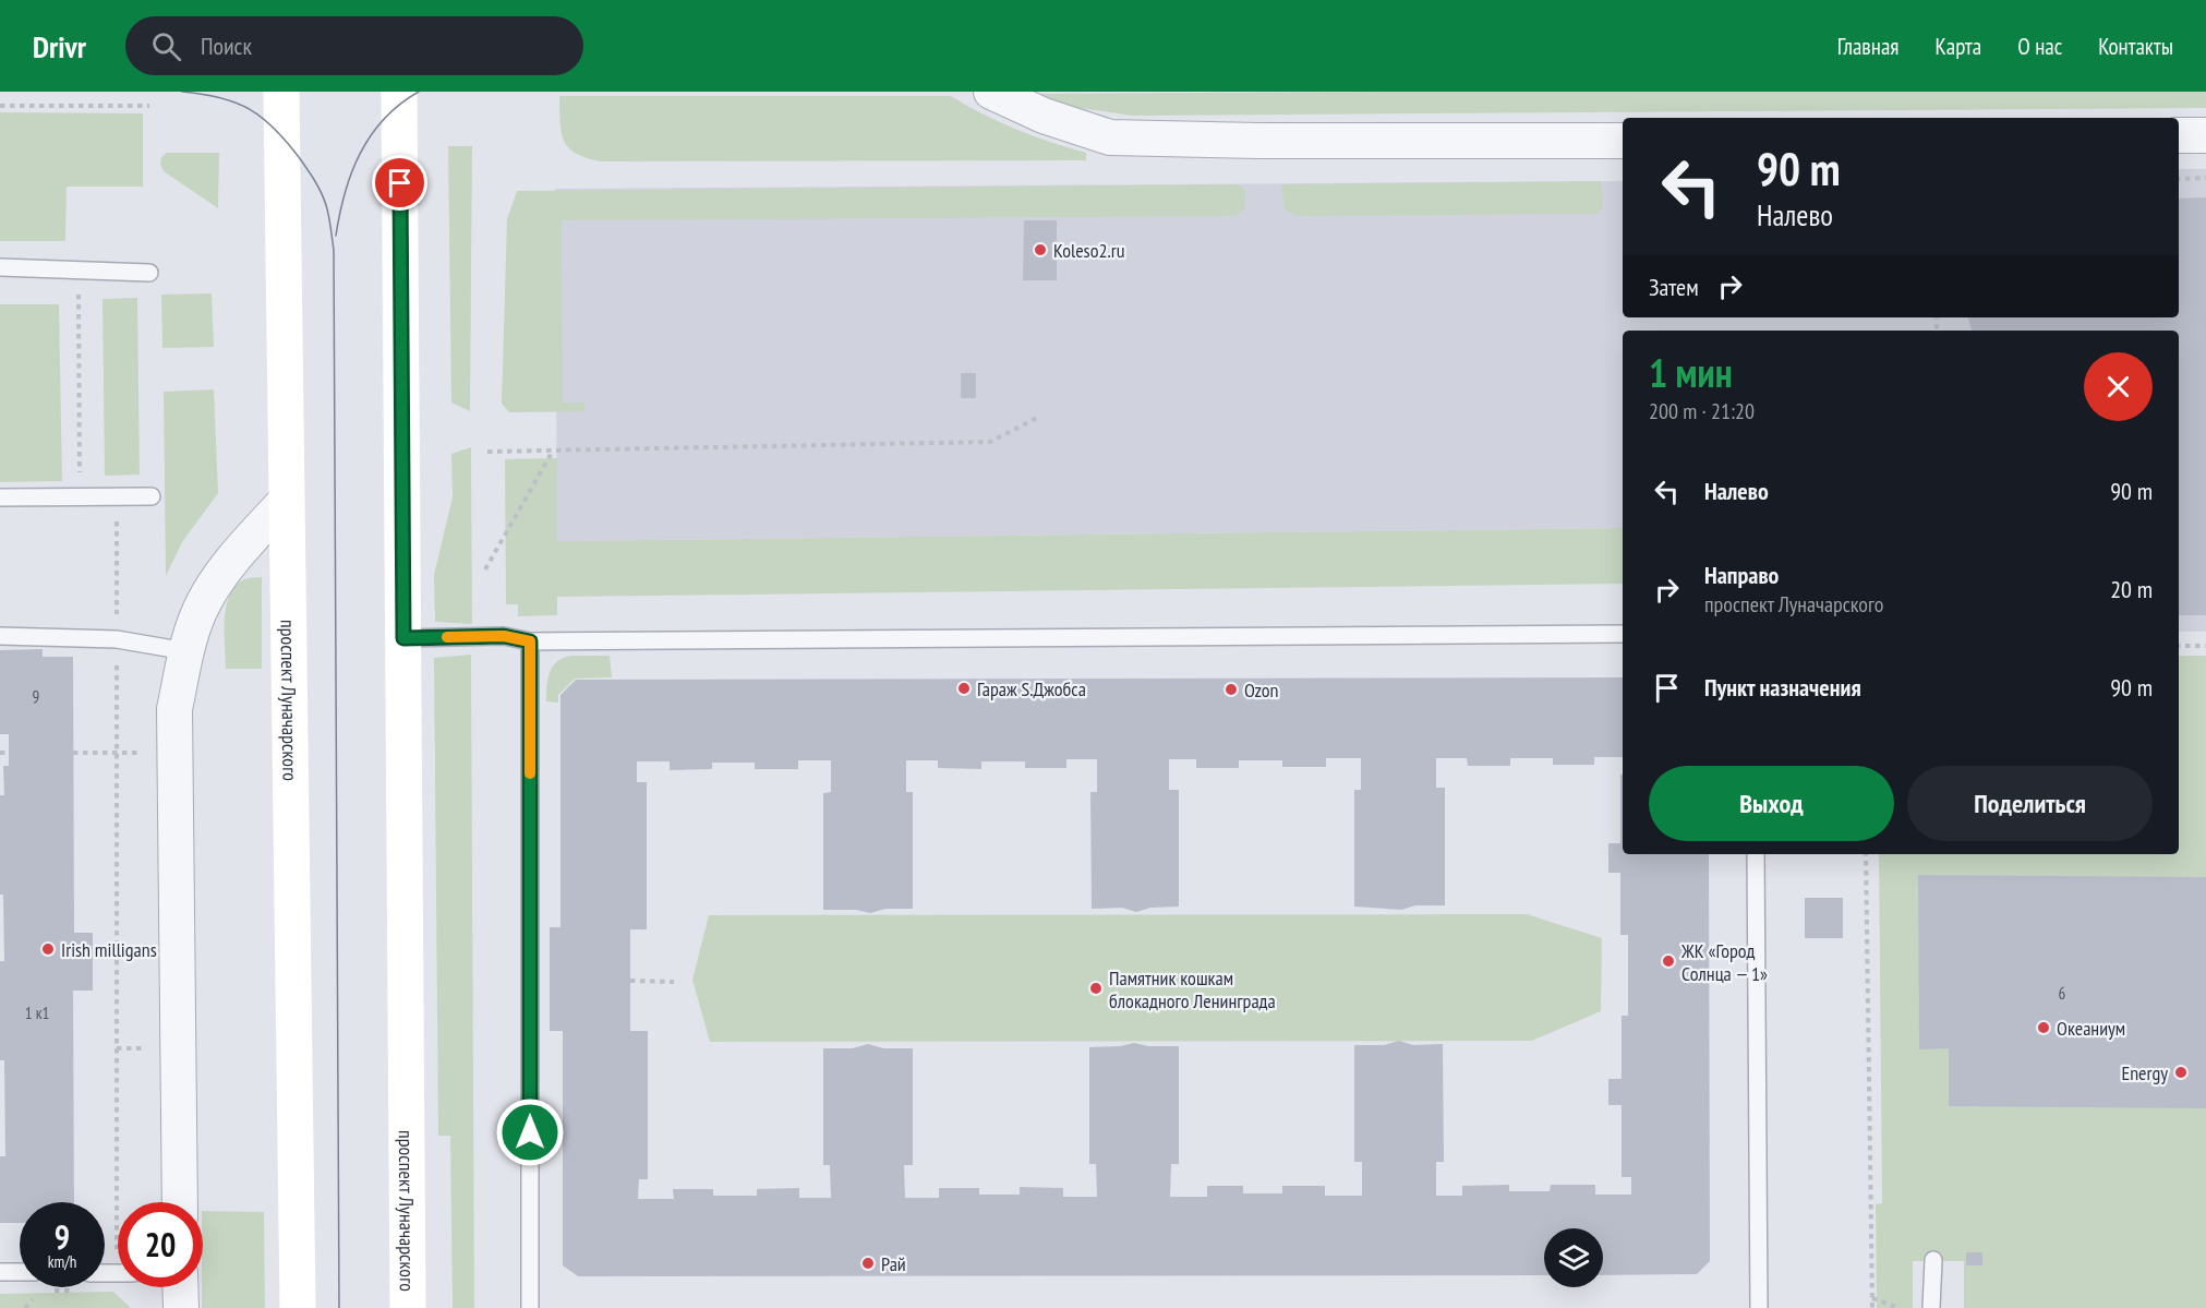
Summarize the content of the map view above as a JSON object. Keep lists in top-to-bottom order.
{
  "streets": {
    "main road": ["проспект Луначарского"]
  },
  "places": [
    "Koleso2.ru",
    "Гараж S.Джобса",
    "Ozon",
    "Irish milligans",
    "ЖК «Город Солнца — 1»",
    "Памятник кошкам блокадного Ленинграда",
    "Океаниум",
    "Energy",
    "Рай"
  ],
  "house_numbers": ["9", "6", "1 к1"],
  "page": {
    "header": "Drivr",
    "search": "Поиск",
    "nav": [
      "Главная",
      "Карта",
      "О нас",
      "Контакты"
    ],
    "turn": ["90 m", "Налево"],
    "then": "Затем",
    "heading": ["1 мин", "200 m · 21:20"],
    "list": [
      {
        "name": "Налево",
        "value": "90 m"
      },
      {
        "name": "Направо",
        "note": "проспект Луначарского",
        "value": "20 m"
      },
      {
        "name": "Пункт назначения",
        "value": "90 m"
      }
    ],
    "buttons": ["Выход", "Поделиться"],
    "speed": "9 km/h",
    "limit": "20"
  }
}
